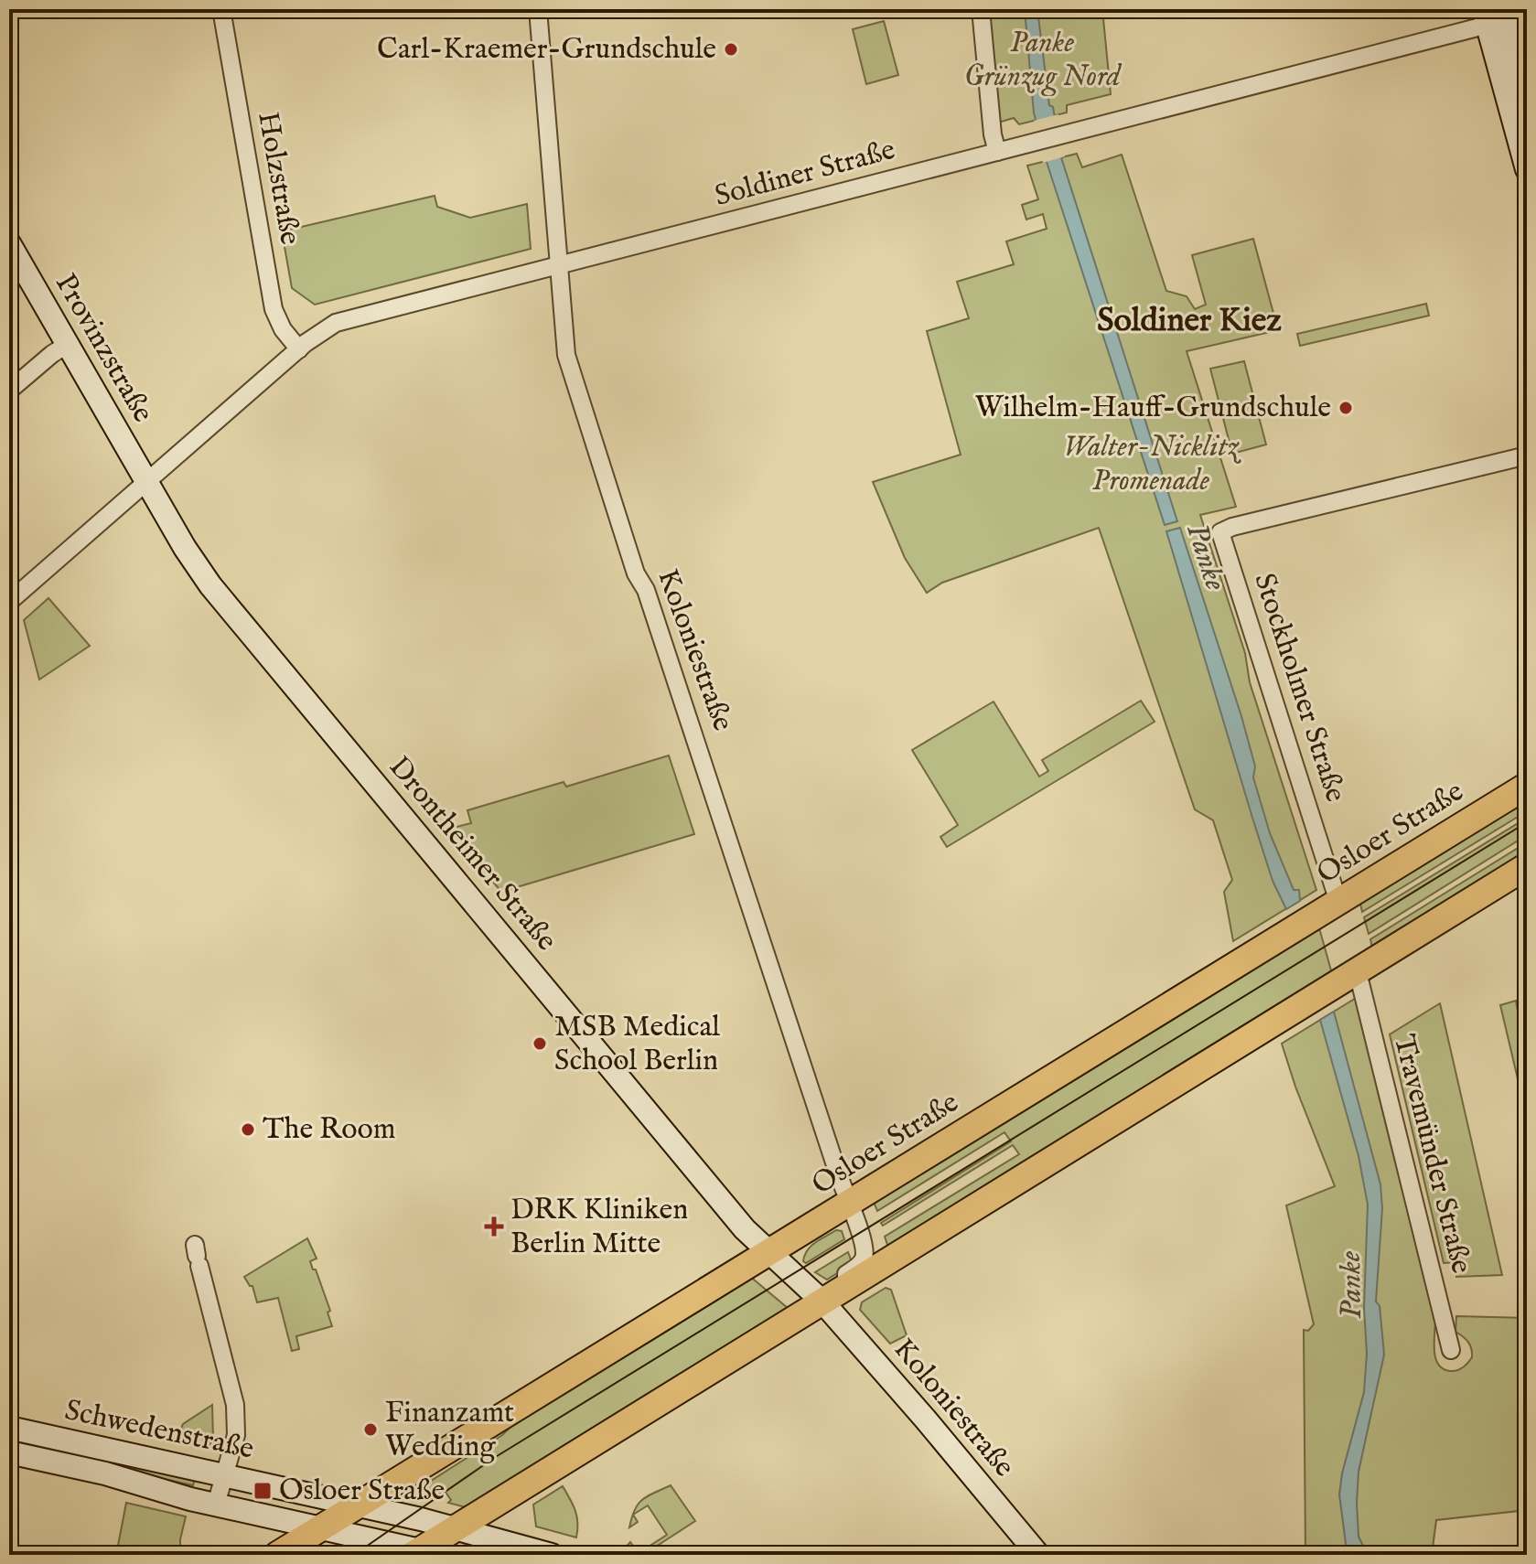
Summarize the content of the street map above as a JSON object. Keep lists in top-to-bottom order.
{
  "streets": {
    "main road": [
      "Provinzstraße",
      "Koloniestraße",
      "Osloer Straße",
      "Drontheimer Straße",
      "Schwedenstraße"
    ],
    "street": [
      "Soldiner Straße",
      "Holzstraße",
      "Stockholmer Straße",
      "Travemünder Straße"
    ]
  },
  "crossings": [
    ["Soldiner Straße", "Holzstraße"],
    ["Soldiner Straße", "Provinzstraße"],
    ["Soldiner Straße", "Koloniestraße"],
    ["Soldiner Straße", "Drontheimer Straße"],
    ["Provinzstraße", "Drontheimer Straße"],
    ["Koloniestraße", "Osloer Straße"],
    ["Koloniestraße", "Drontheimer Straße"],
    ["Stockholmer Straße", "Osloer Straße"],
    ["Osloer Straße", "Drontheimer Straße"],
    ["Osloer Straße", "Schwedenstraße"]
  ],
  "districts": ["Soldiner Kiez"],
  "water": ["Panke"],
  "parks": ["Panke Grünzug Nord", "Walter-Nicklitz Promenade"],
  "places": {
    "other": [
      "Carl-Kraemer-Grundschule",
      "Wilhelm-Hauff-Grundschule",
      "MSB Medical School Berlin",
      "The Room",
      "Finanzamt Wedding"
    ],
    "health": ["DRK Kliniken Berlin Mitte"],
    "transit": ["Osloer Straße"]
  }
}
